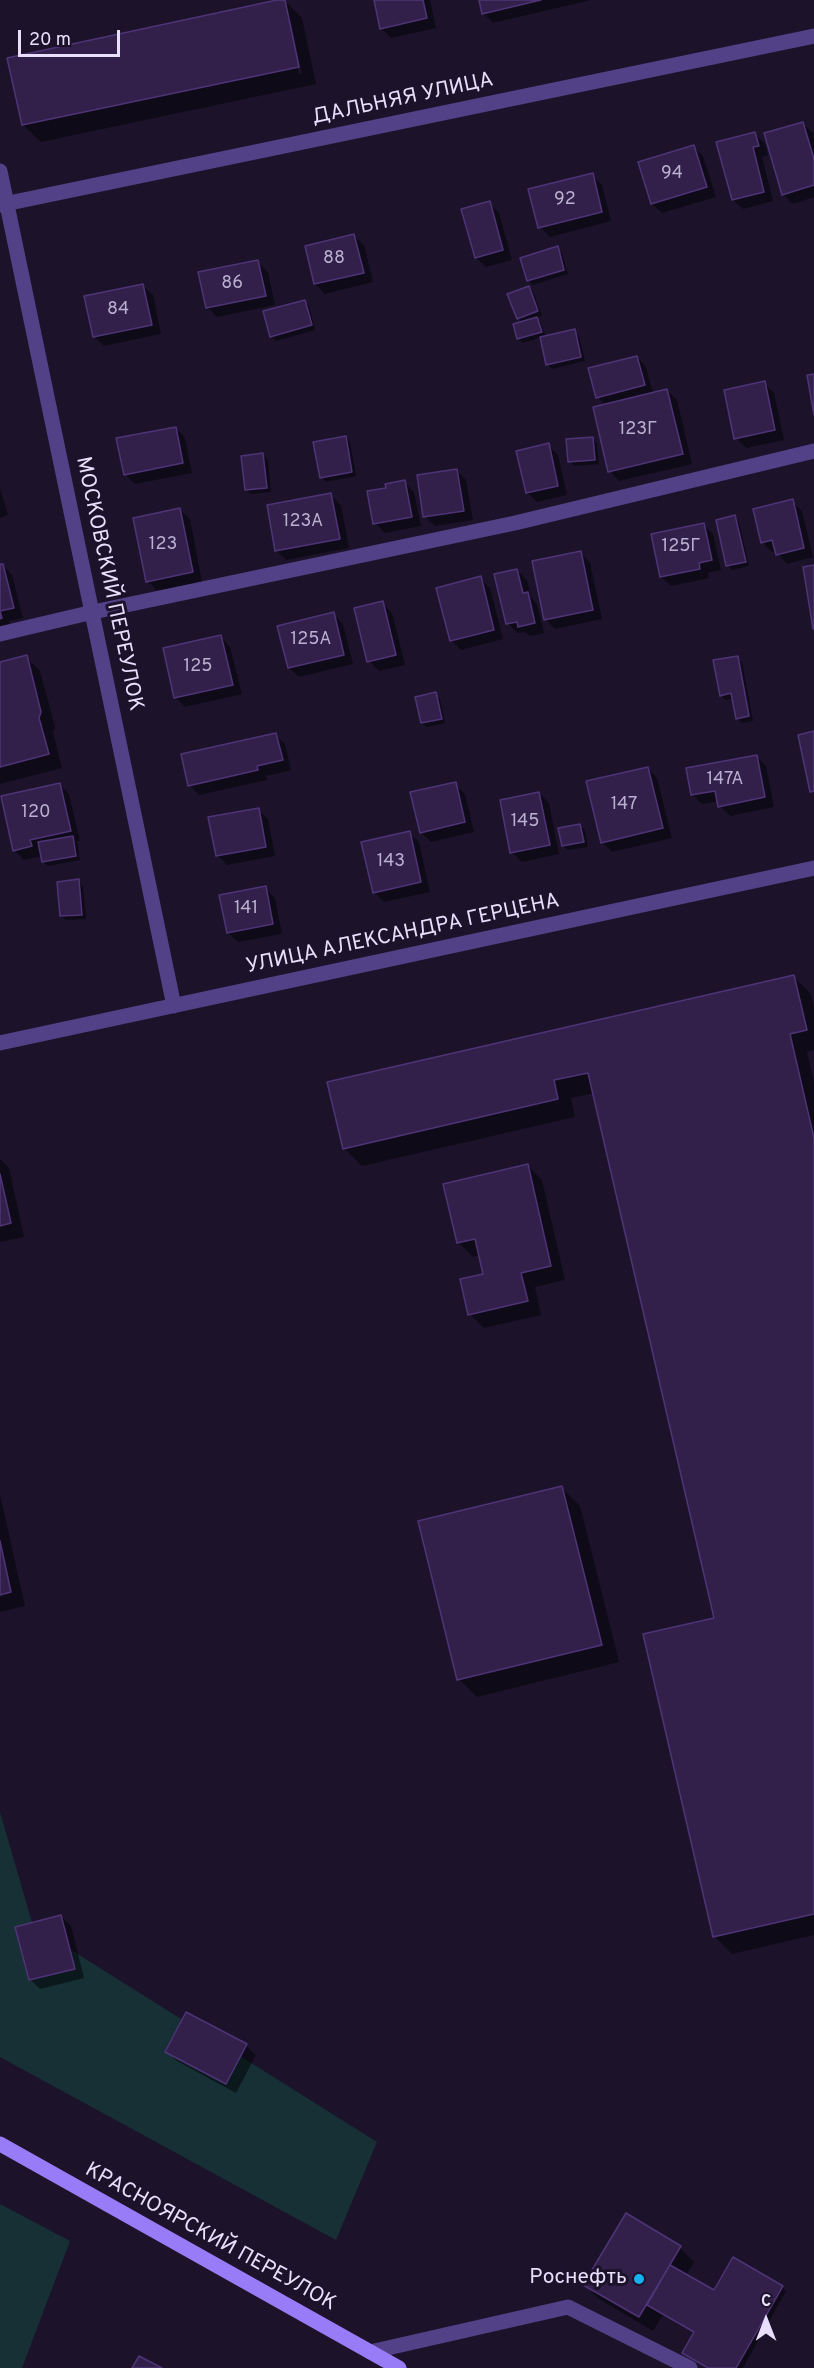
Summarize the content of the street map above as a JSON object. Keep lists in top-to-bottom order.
{
  "streets": {
    "main road": ["КРАСНОЯРСКИЙ ПЕРЕУЛОК"],
    "street": ["ДАЛЬНЯЯ УЛИЦА", "МОСКОВСКИЙ ПЕРЕУЛОК", "УЛИЦА АЛЕКСАНДРА ГЕРЦЕНА"]
  },
  "crossings": [
    ["ДАЛЬНЯЯ УЛИЦА", "МОСКОВСКИЙ ПЕРЕУЛОК"],
    ["МОСКОВСКИЙ ПЕРЕУЛОК", "УЛИЦА АЛЕКСАНДРА ГЕРЦЕНА"]
  ],
  "places": ["Роснефть"],
  "house_numbers": [
    "94",
    "92",
    "88",
    "86",
    "84",
    "123Г",
    "123А",
    "123",
    "125Г",
    "125А",
    "125",
    "147А",
    "147",
    "120",
    "145",
    "143",
    "141"
  ],
  "scale_bar": "20 m",
  "north": "top"
}
